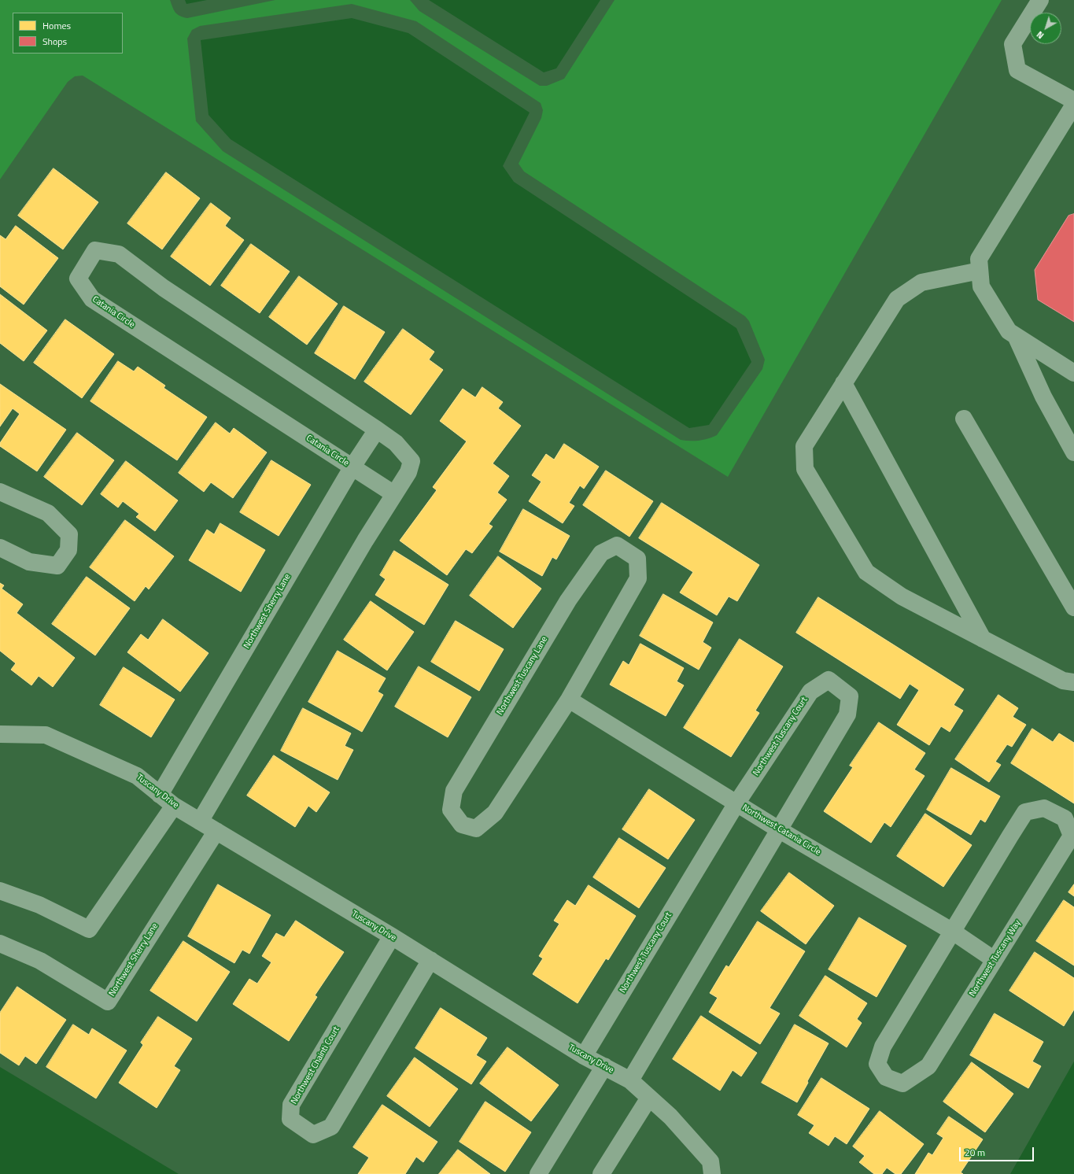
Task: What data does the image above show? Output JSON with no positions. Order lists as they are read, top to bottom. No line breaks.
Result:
{"streets":{"street":["Catania Circle","Northwest Sherry Lane","Northwest Tuscany Lane","Northwest Tuscany Court","Tuscany Drive","Northwest Catania Circle","Northwest Tuscany Way","Northwest Chainti Court"]},"crossings":[["Catania Circle","Northwest Sherry Lane"],["Northwest Sherry Lane","Tuscany Drive"],["Northwest Tuscany Lane","Northwest Catania Circle"],["Northwest Tuscany Court","Tuscany Drive"],["Northwest Tuscany Court","Northwest Catania Circle"],["Tuscany Drive","Northwest Chainti Court"],["Northwest Catania Circle","Northwest Tuscany Way"]],"legend":["Homes","Shops"],"scale_bar":"20 m","north":"bottom left"}
